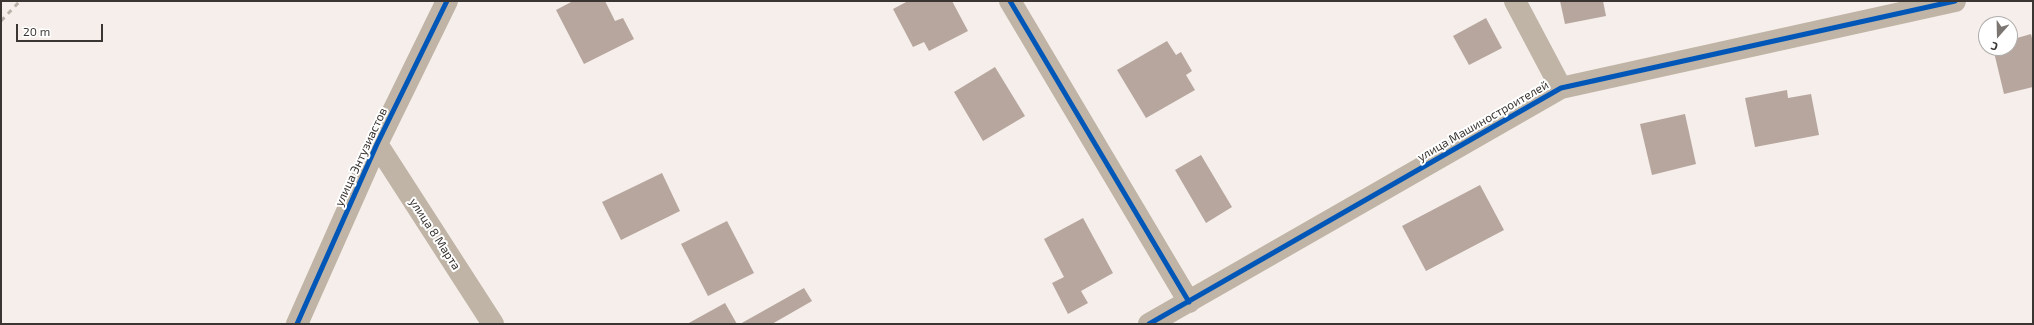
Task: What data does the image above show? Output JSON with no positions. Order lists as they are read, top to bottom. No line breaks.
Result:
{"streets":{"street":["улица Машиностроителей","улица Энтузиастов","улица 8 Марта"]},"crossings":[["улица Энтузиастов","улица 8 Марта"]],"scale_bar":"20 m","north":"bottom"}
